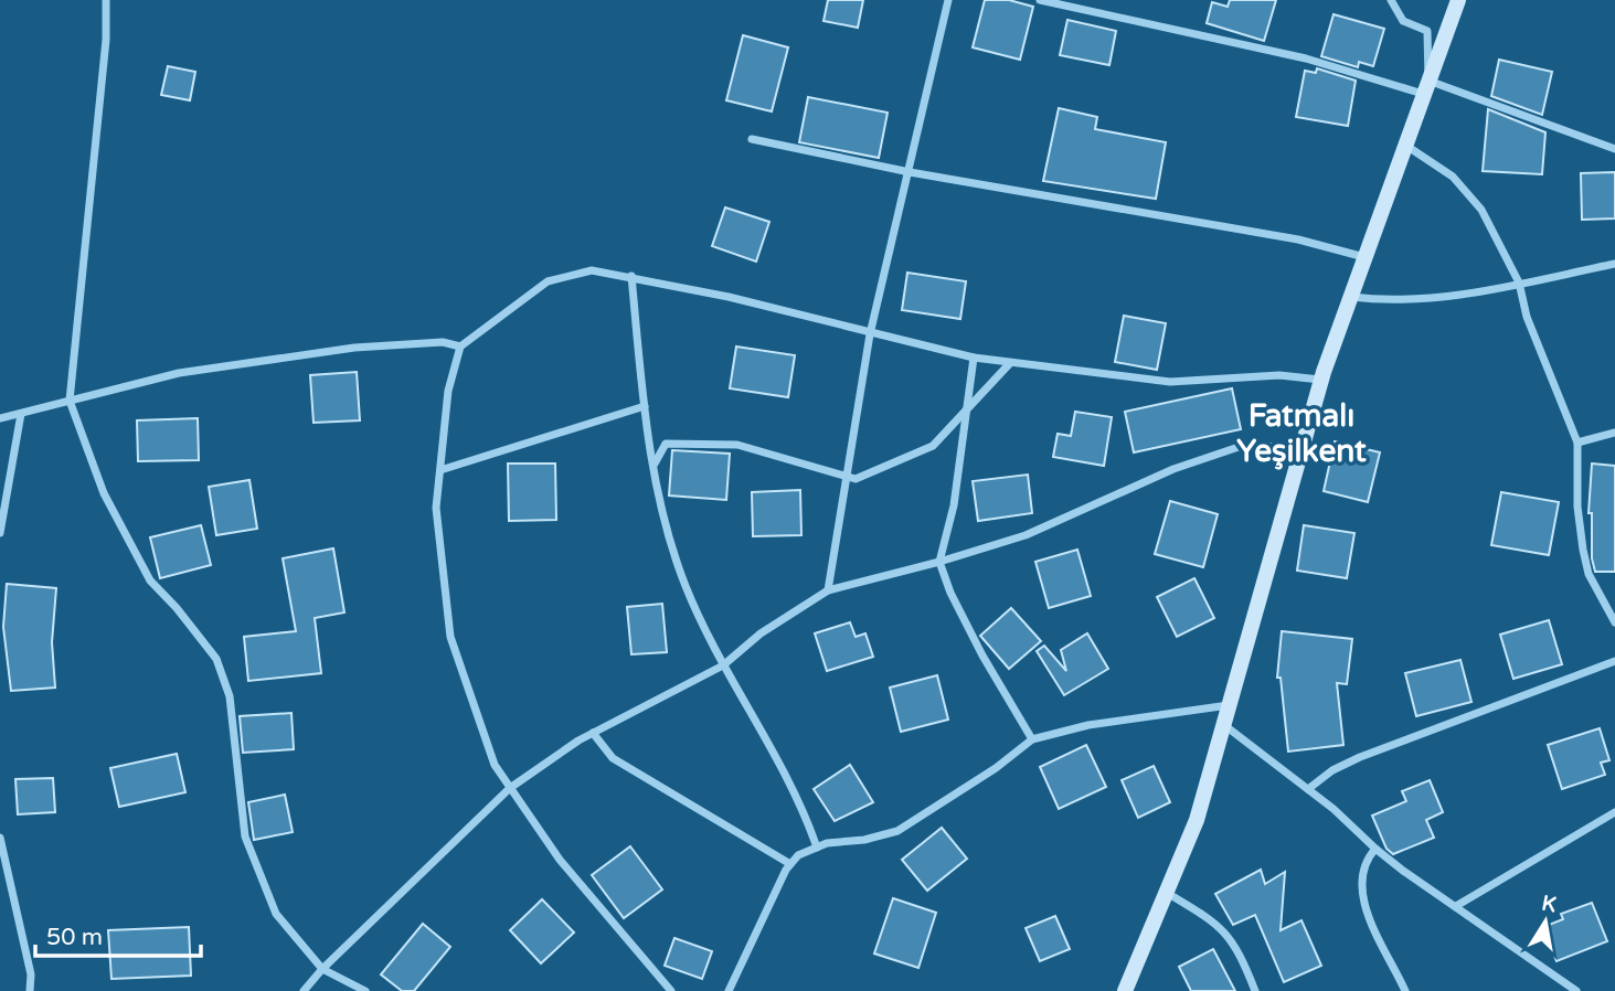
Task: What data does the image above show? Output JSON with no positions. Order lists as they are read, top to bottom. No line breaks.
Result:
{"districts":["Fatmalı Yeşilkent"],"scale_bar":"50 m","north":"top"}
